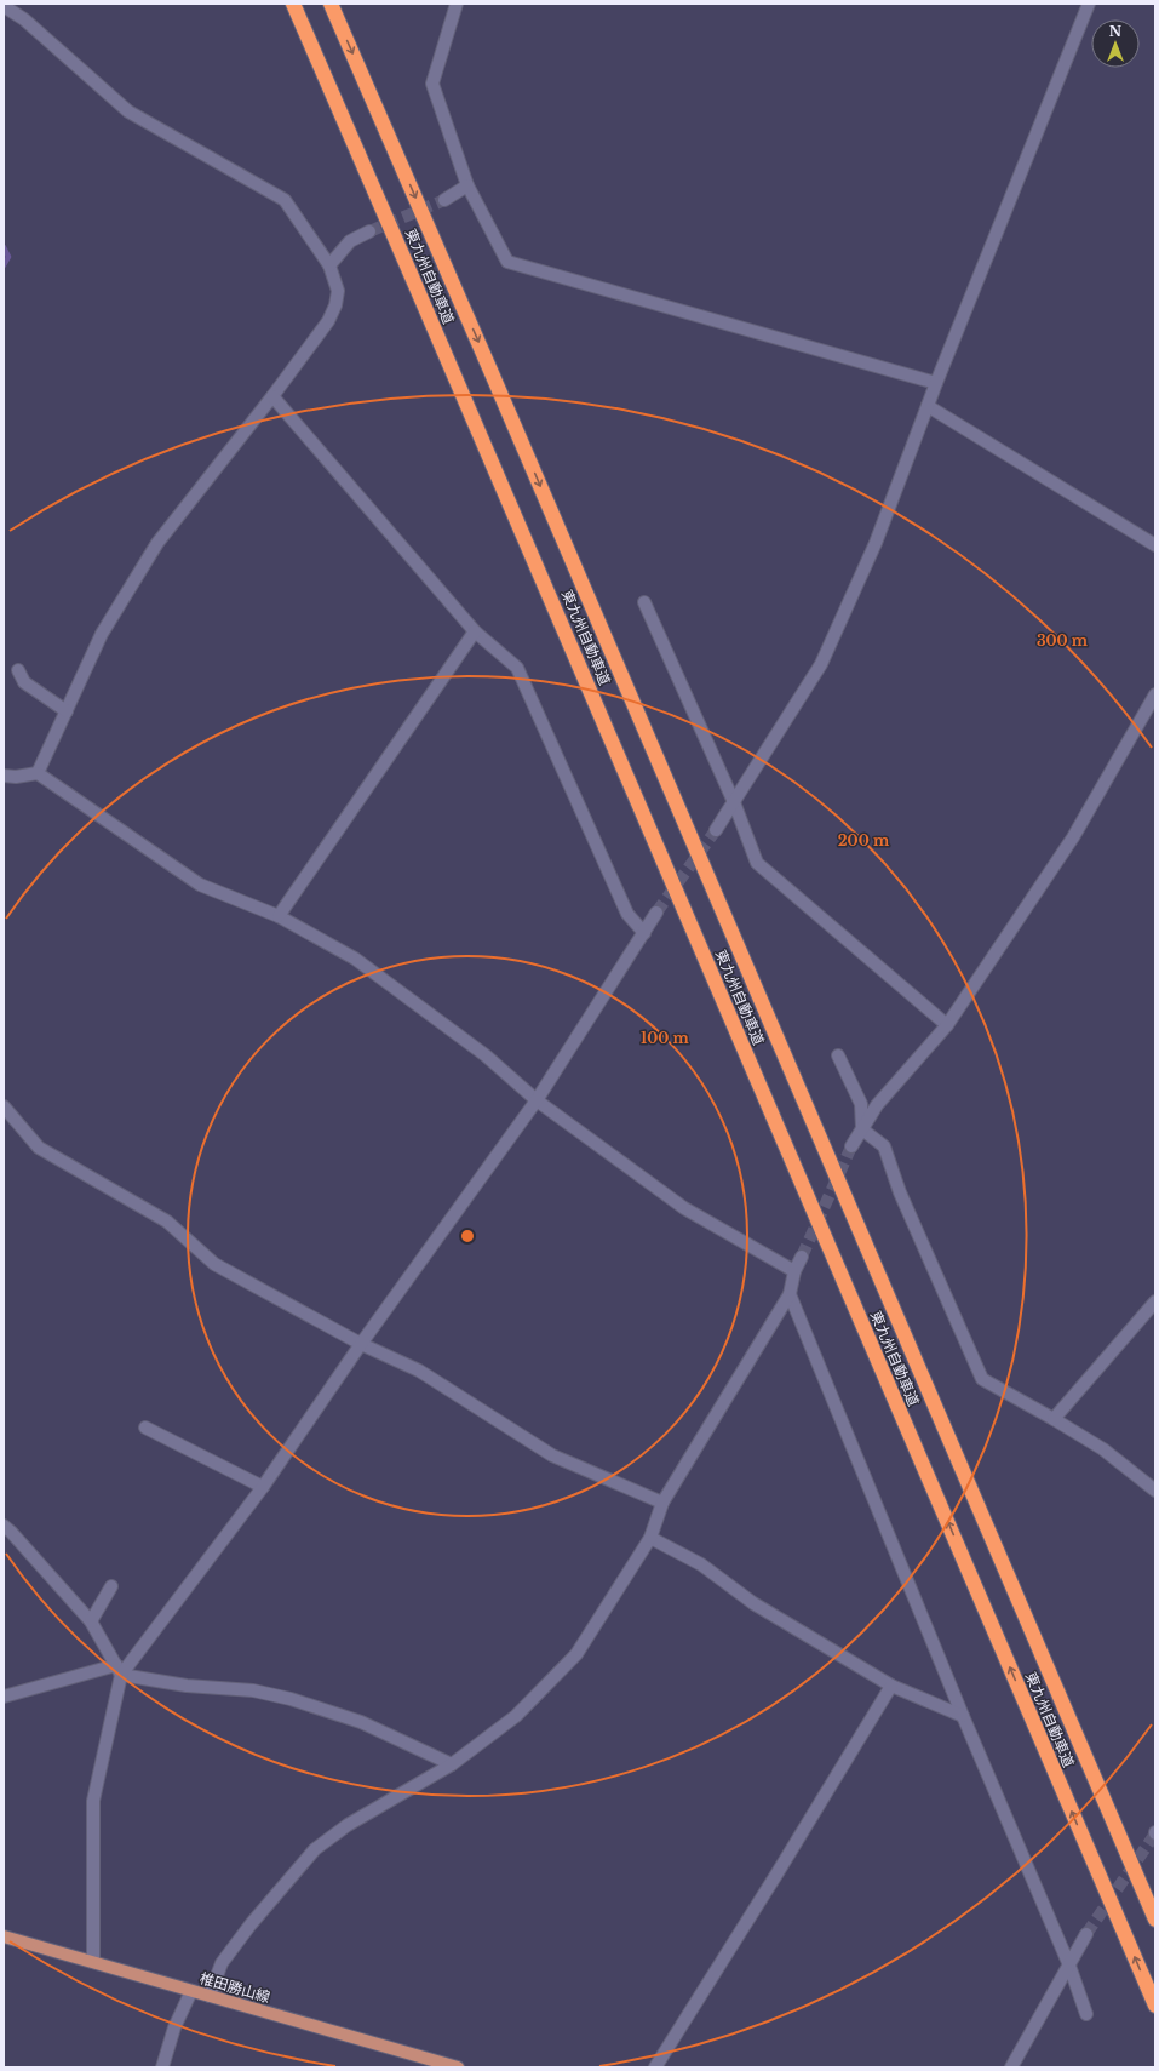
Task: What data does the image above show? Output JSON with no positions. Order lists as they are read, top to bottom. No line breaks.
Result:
{"streets":{"highway":["東九州自動車道"],"main road":["椎田勝山線"]},"north":"top","rings":["300 m","200 m","100 m"]}
